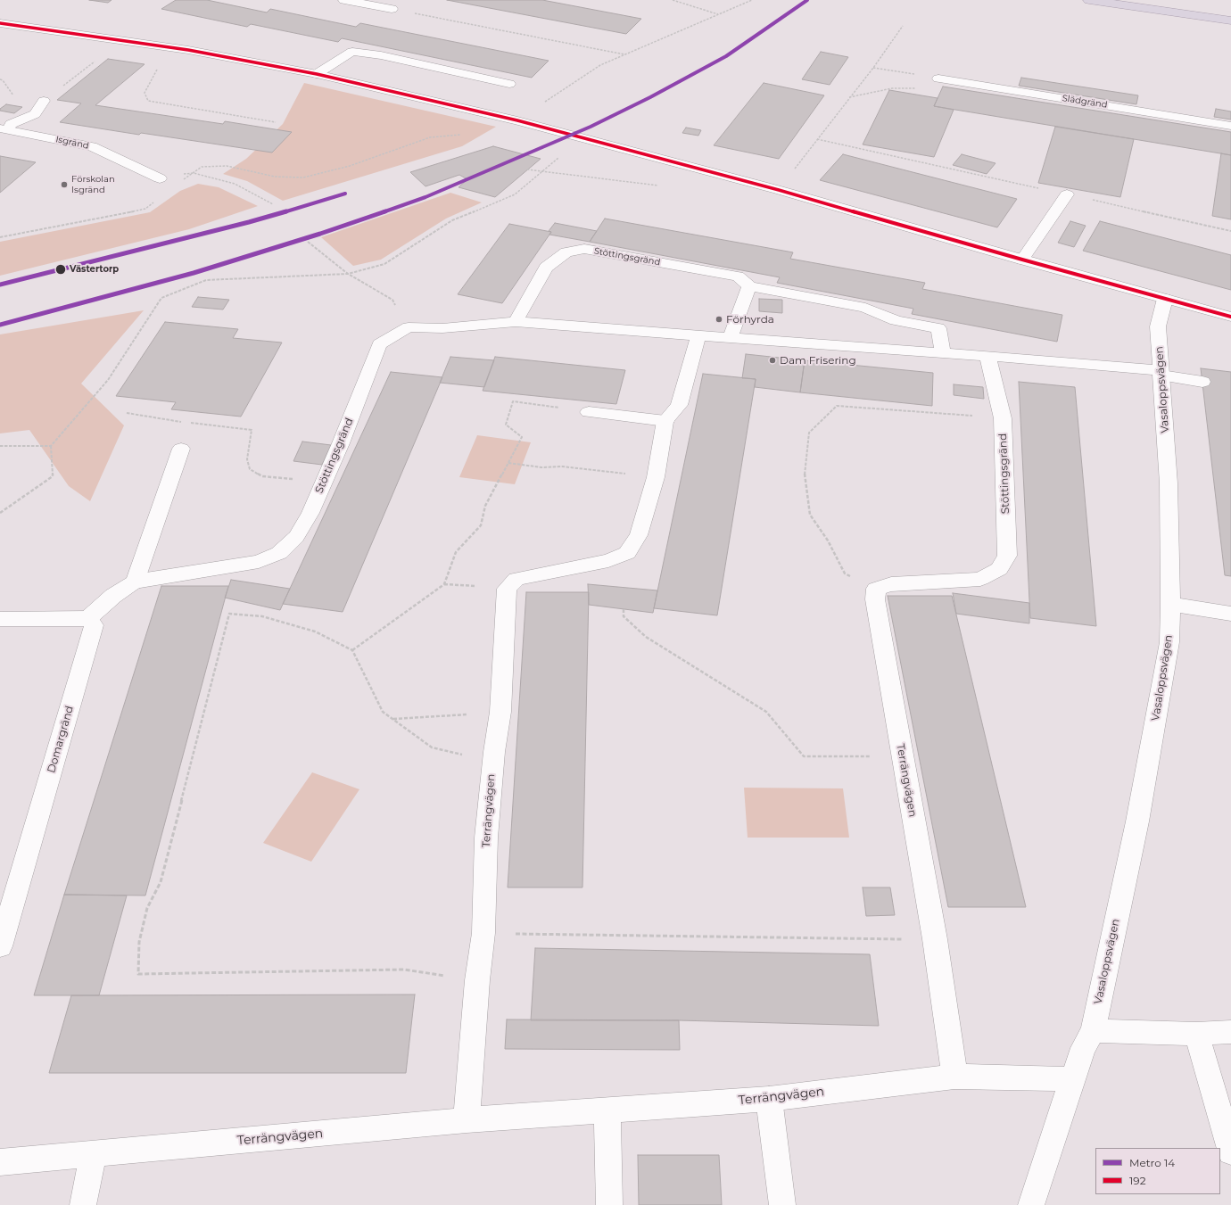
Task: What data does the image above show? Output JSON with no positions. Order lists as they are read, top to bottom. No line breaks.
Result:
{"streets":{"street":["Slädgränd","Isgränd","Stöttingsgränd","Vasaloppsvägen","Domargränd","Terrängvägen"]},"crossings":[["Stöttingsgränd","Terrängvägen"],["Vasaloppsvägen","Terrängvägen"]],"places":["Förskolan Isgränd","Västertorp","Förhyrda","Dam Frisering"],"lines":["metro line 14","transit line 192"],"legend":["Metro 14","192"]}
